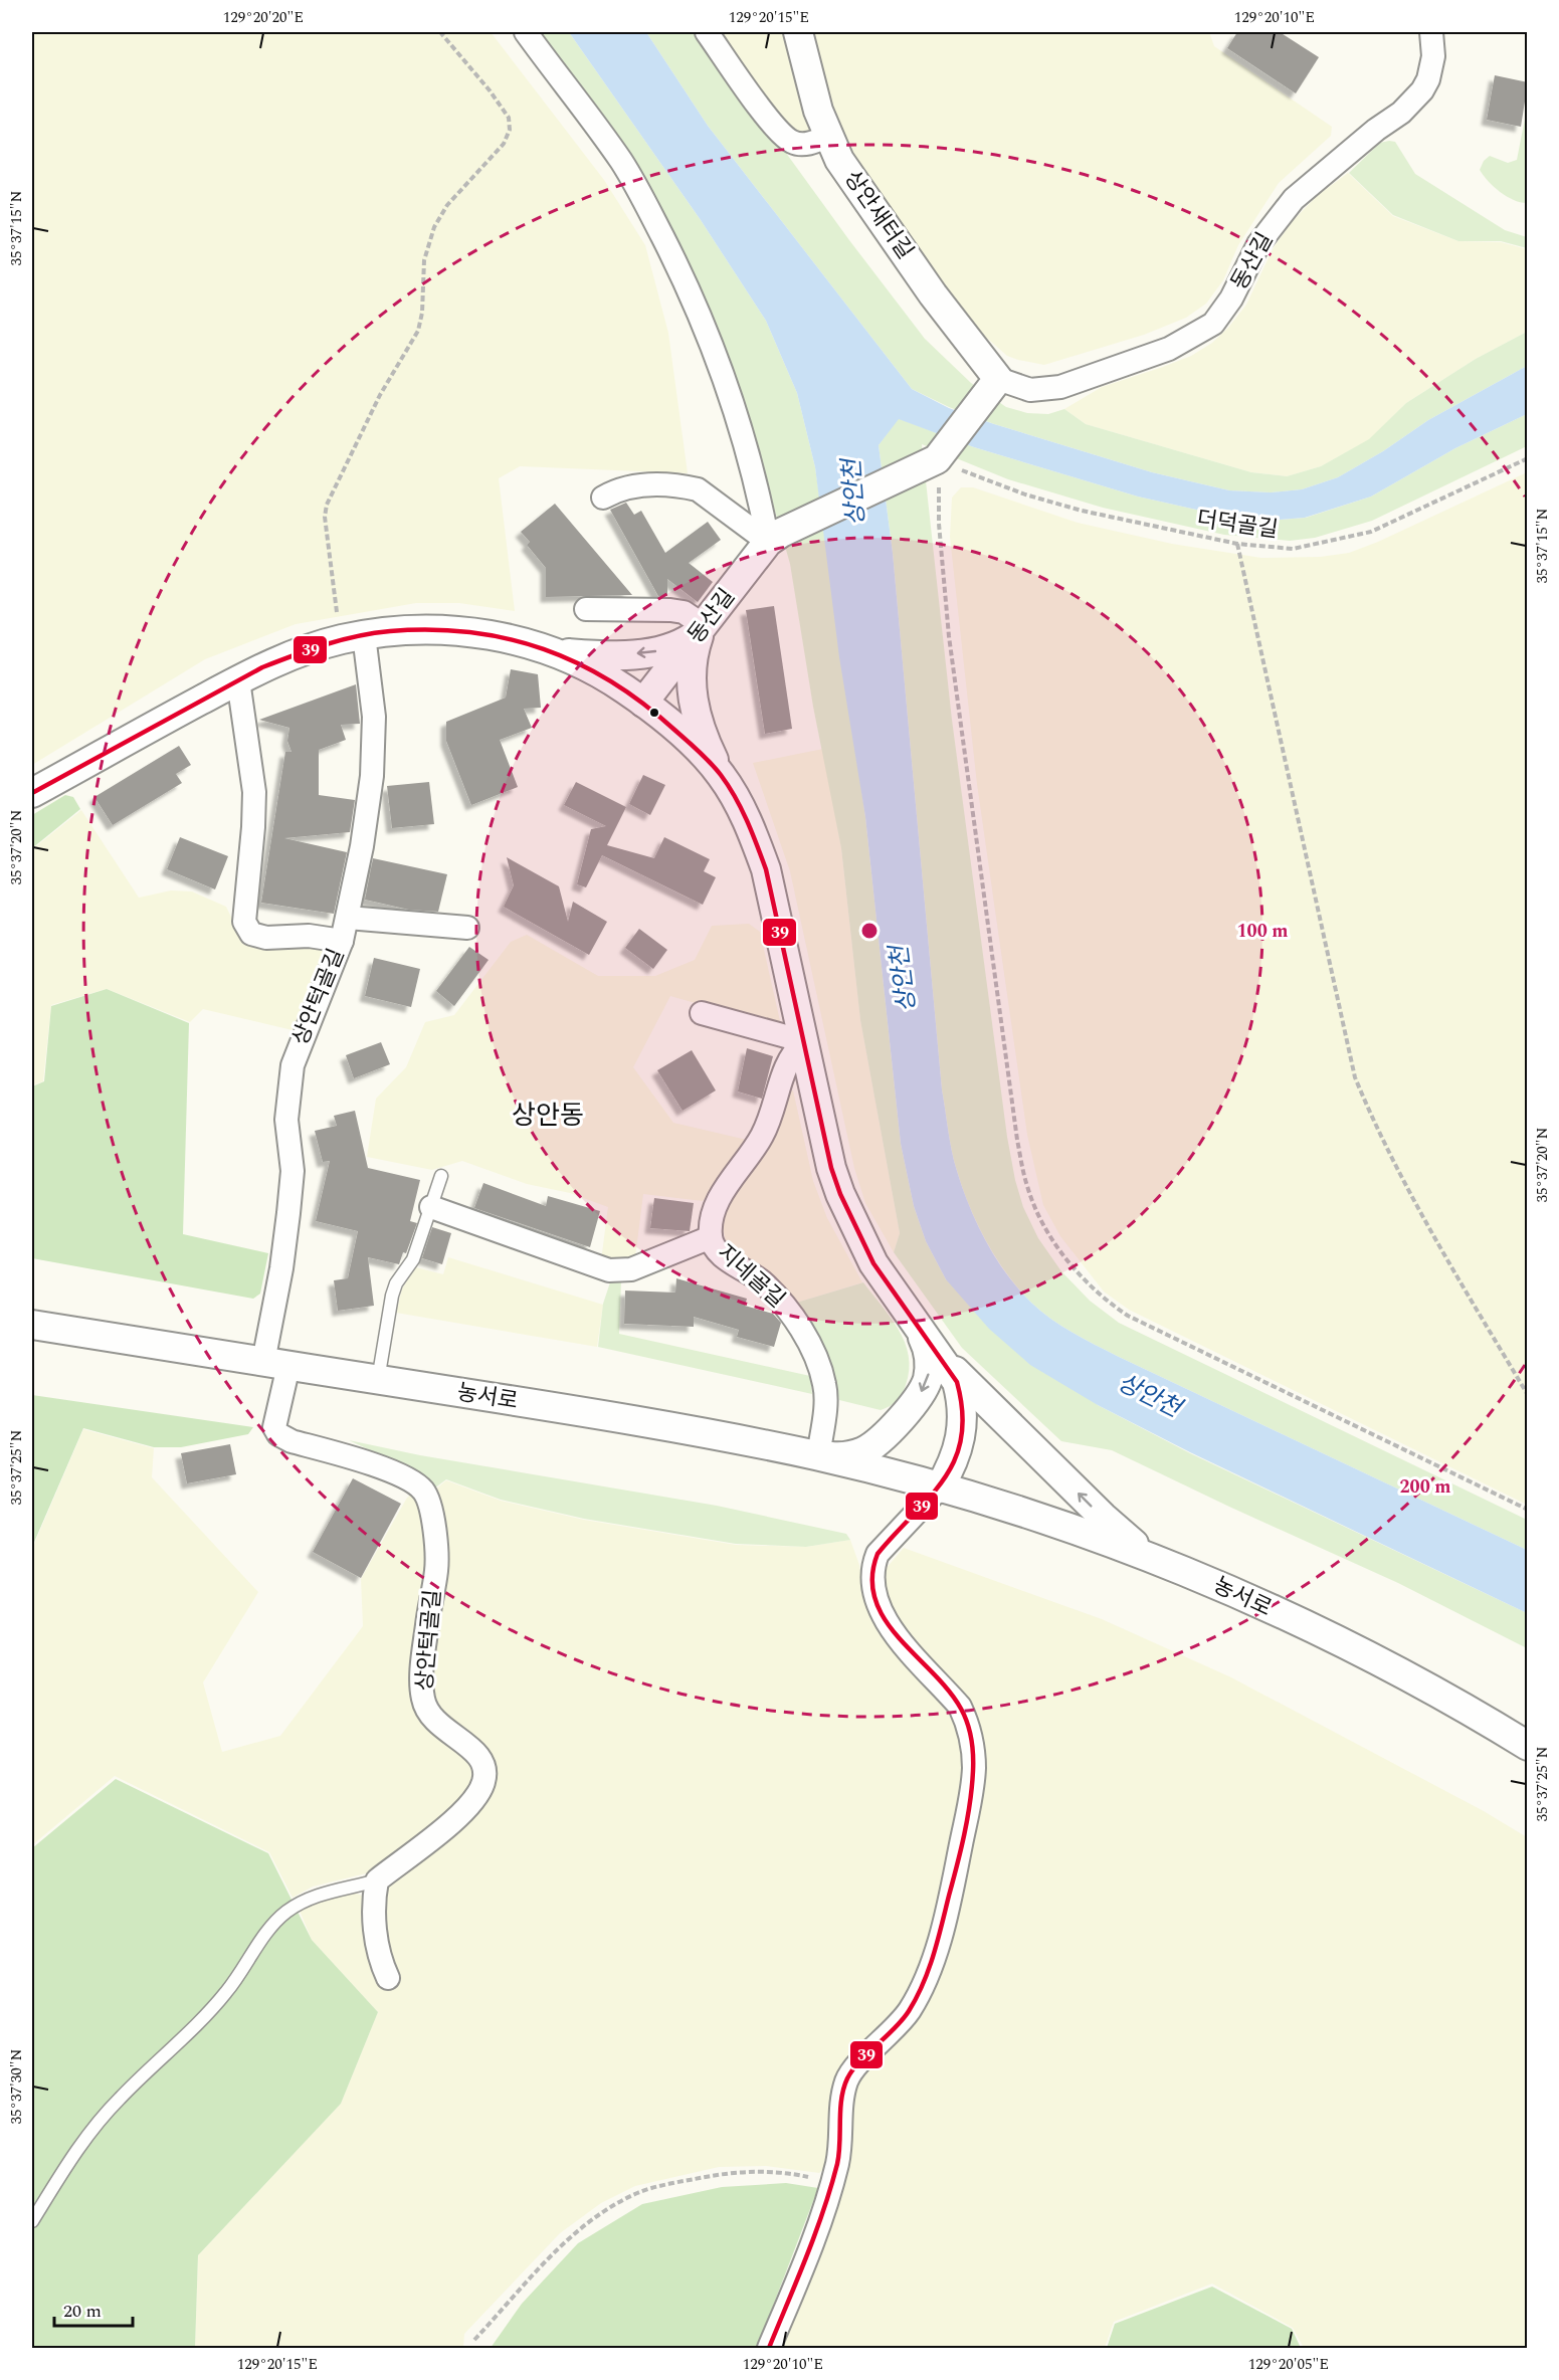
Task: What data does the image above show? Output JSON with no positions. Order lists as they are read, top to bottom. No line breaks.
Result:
{"streets":{"street":["상안새터길","동산길","상안턱골길","지네골길","농서로"],"path":["더덕골길"]},"crossings":[["상안새터길","동산길"],["상안턱골길","농서로"],["지네골길","농서로"]],"districts":["상안동"],"water":["상안천"],"lines":["transit line 39"],"scale_bar":"20 m","coordinates":["129°20'20\"E","129°20'15\"E","129°20'10\"E","35°37'15\"N","35°37'20\"N","35°37'25\"N","35°37'30\"N","129°20'05\"E"],"rings":["100 m","200 m"]}
